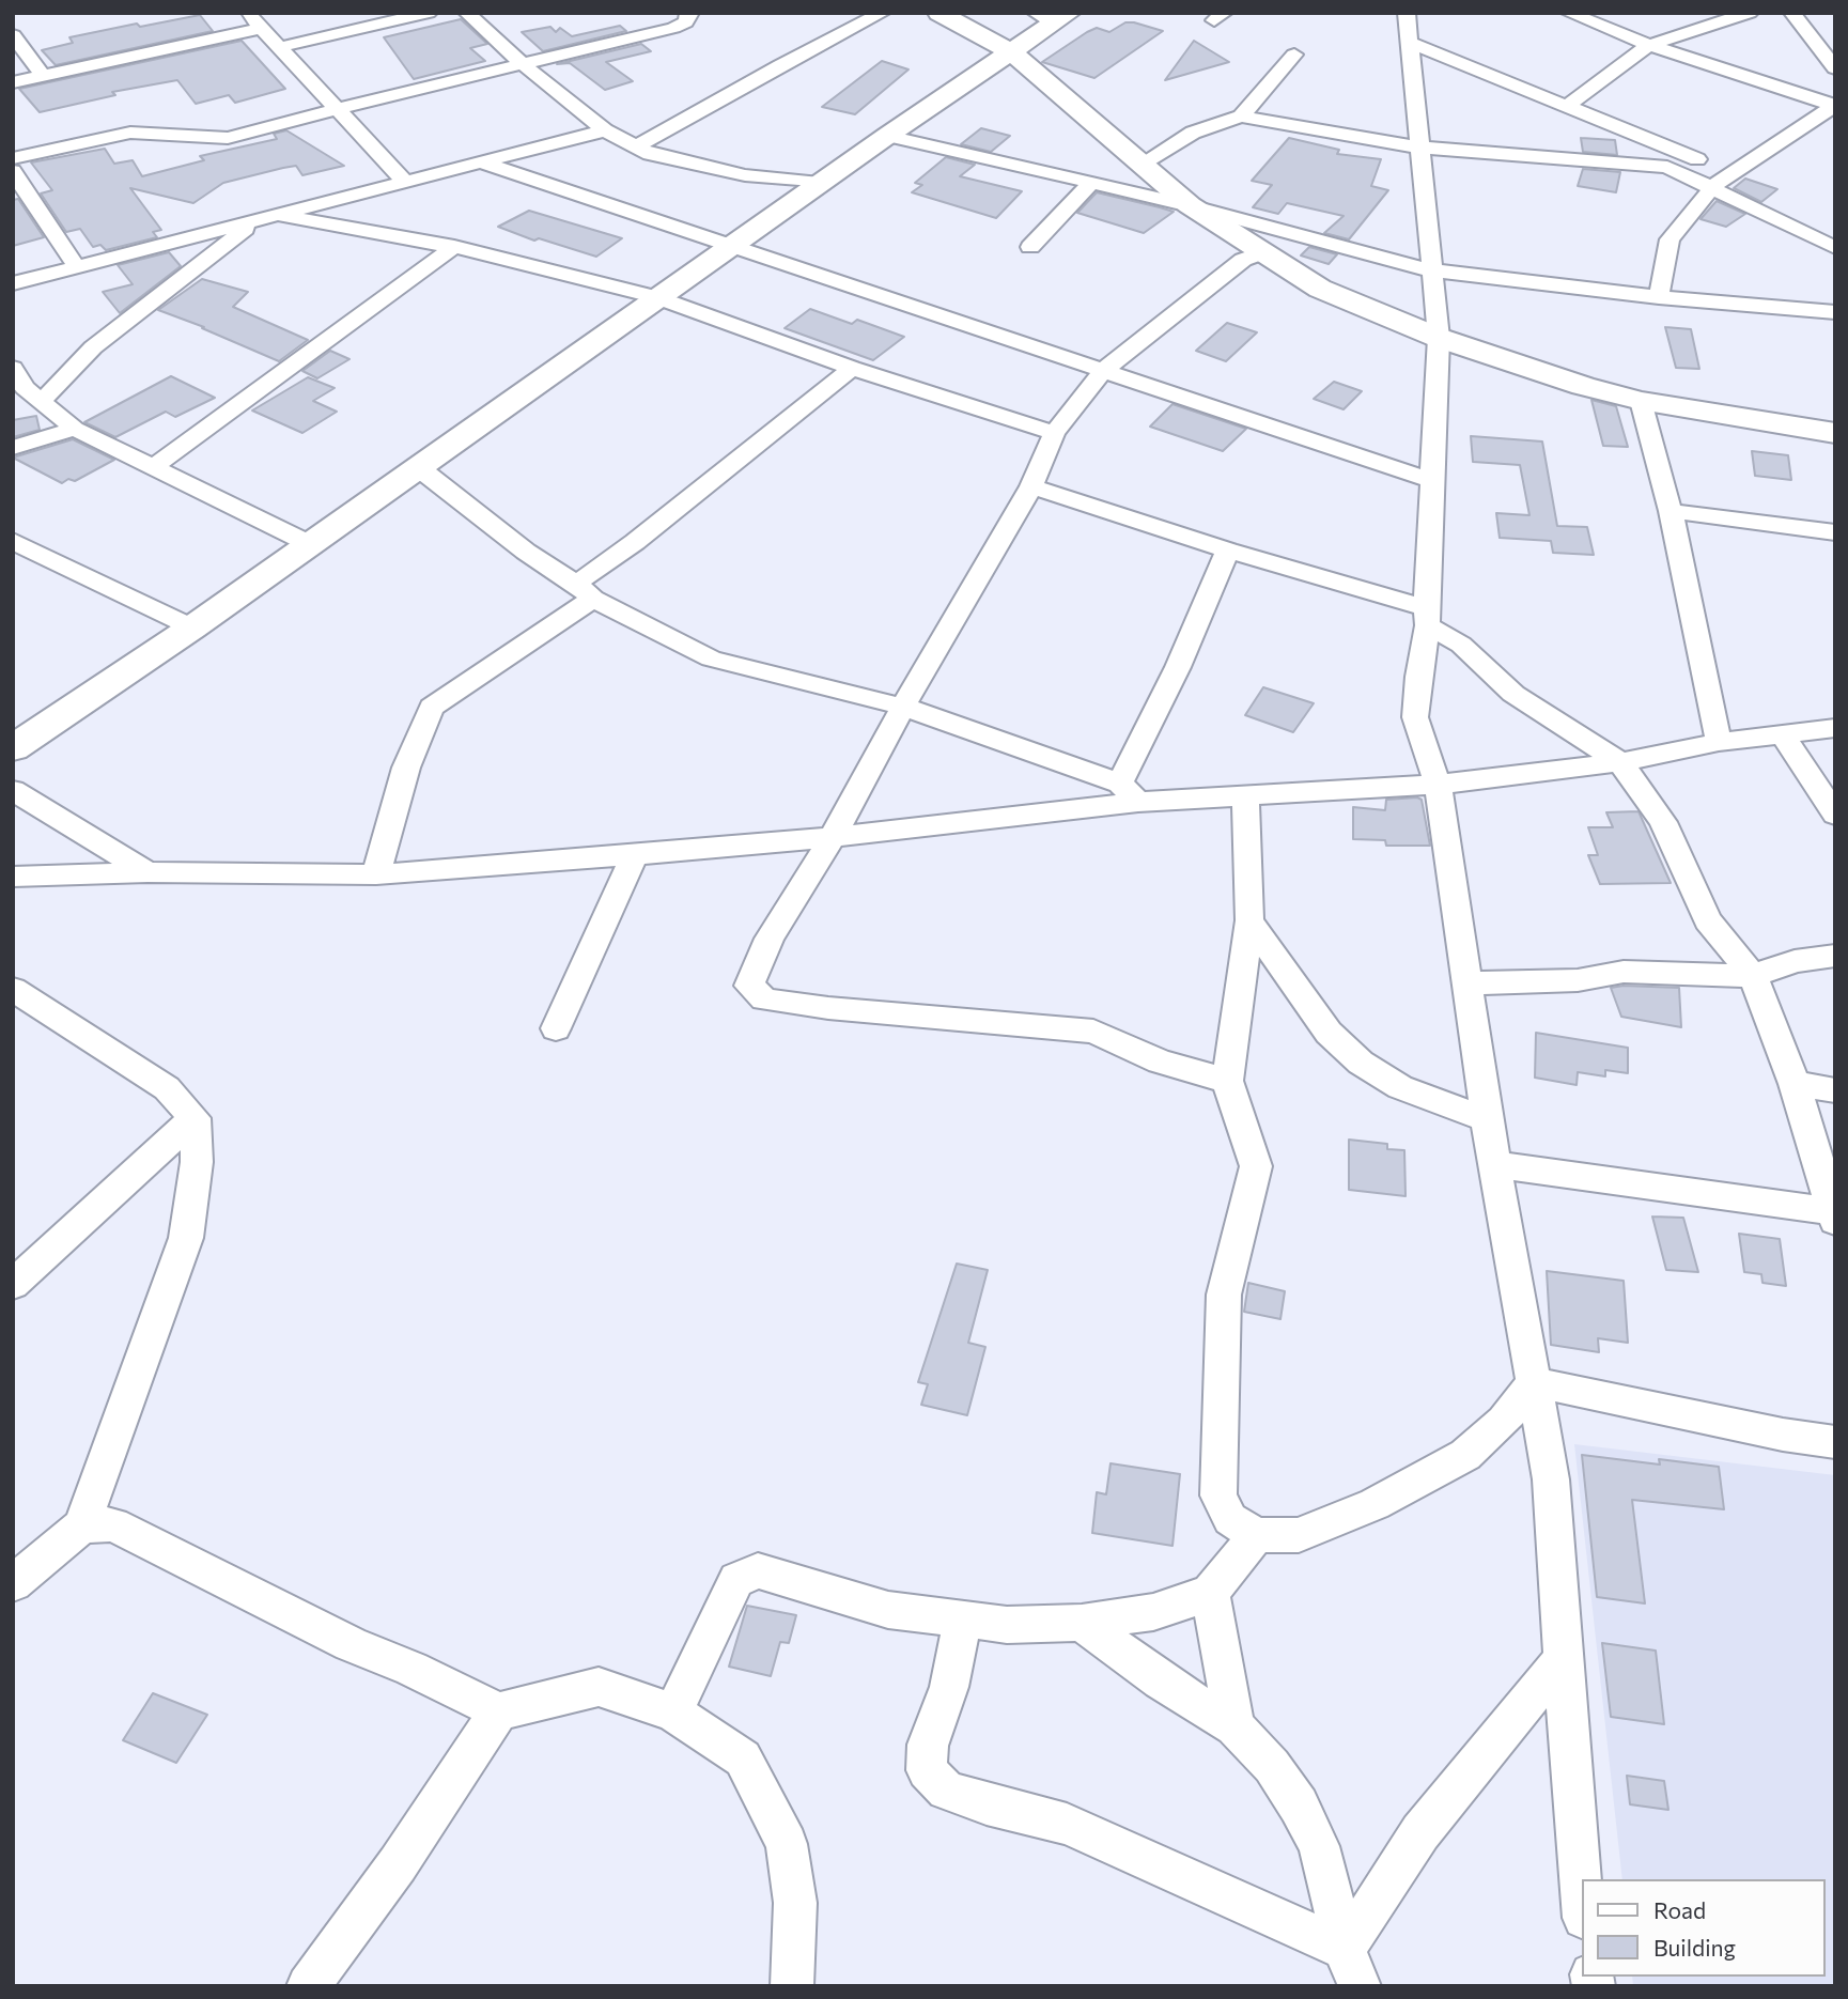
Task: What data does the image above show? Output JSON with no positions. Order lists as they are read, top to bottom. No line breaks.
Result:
{"legend":["Road","Building"]}
